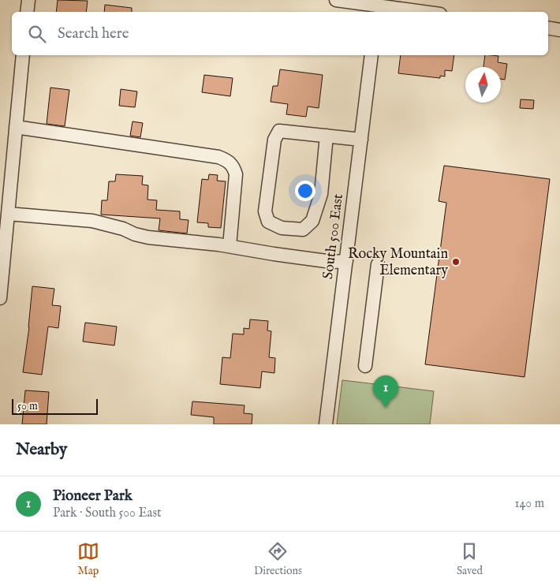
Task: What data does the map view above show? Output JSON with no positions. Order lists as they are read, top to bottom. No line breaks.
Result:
{"streets":{"street":["South 500 East"]},"places":["Rocky Mountain Elementary"],"scale_bar":"50 m","north":"top","page":{"search":"Search here","pins":"1","scale":"50 m","heading":"Nearby","list":[{"mark":"1","name":"Pioneer Park","note":"Park · South 500 East","value":"140 m"}],"nav":["Map","Directions","Saved"]}}
